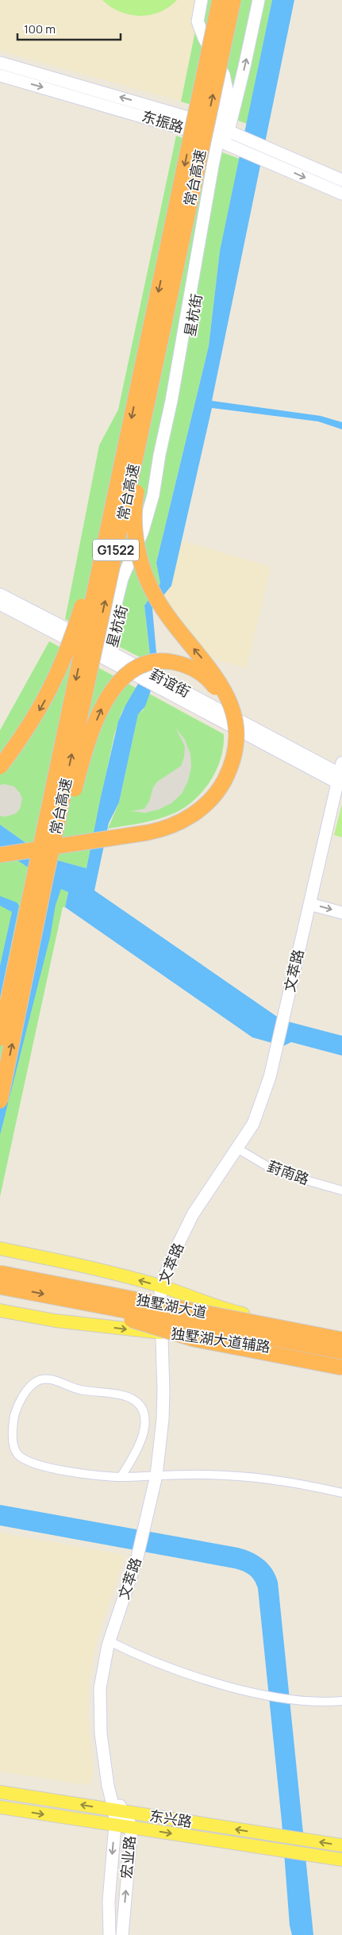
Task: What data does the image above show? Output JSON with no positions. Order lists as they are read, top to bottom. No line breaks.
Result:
{"streets":{"highway":["常台高速","G1522","独墅湖大道"],"main road":["东振路","星杭街","葑谊街","文萃路","独墅湖大道辅路","东兴路","宏业路"],"street":["葑南路"]},"crossings":[["东振路","星杭街"],["星杭街","葑谊街"],["葑谊街","文萃路"],["文萃路","葑南路"],["文萃路","独墅湖大道辅路"],["文萃路","宏业路"],["东兴路","宏业路"]],"scale_bar":"100 m"}
